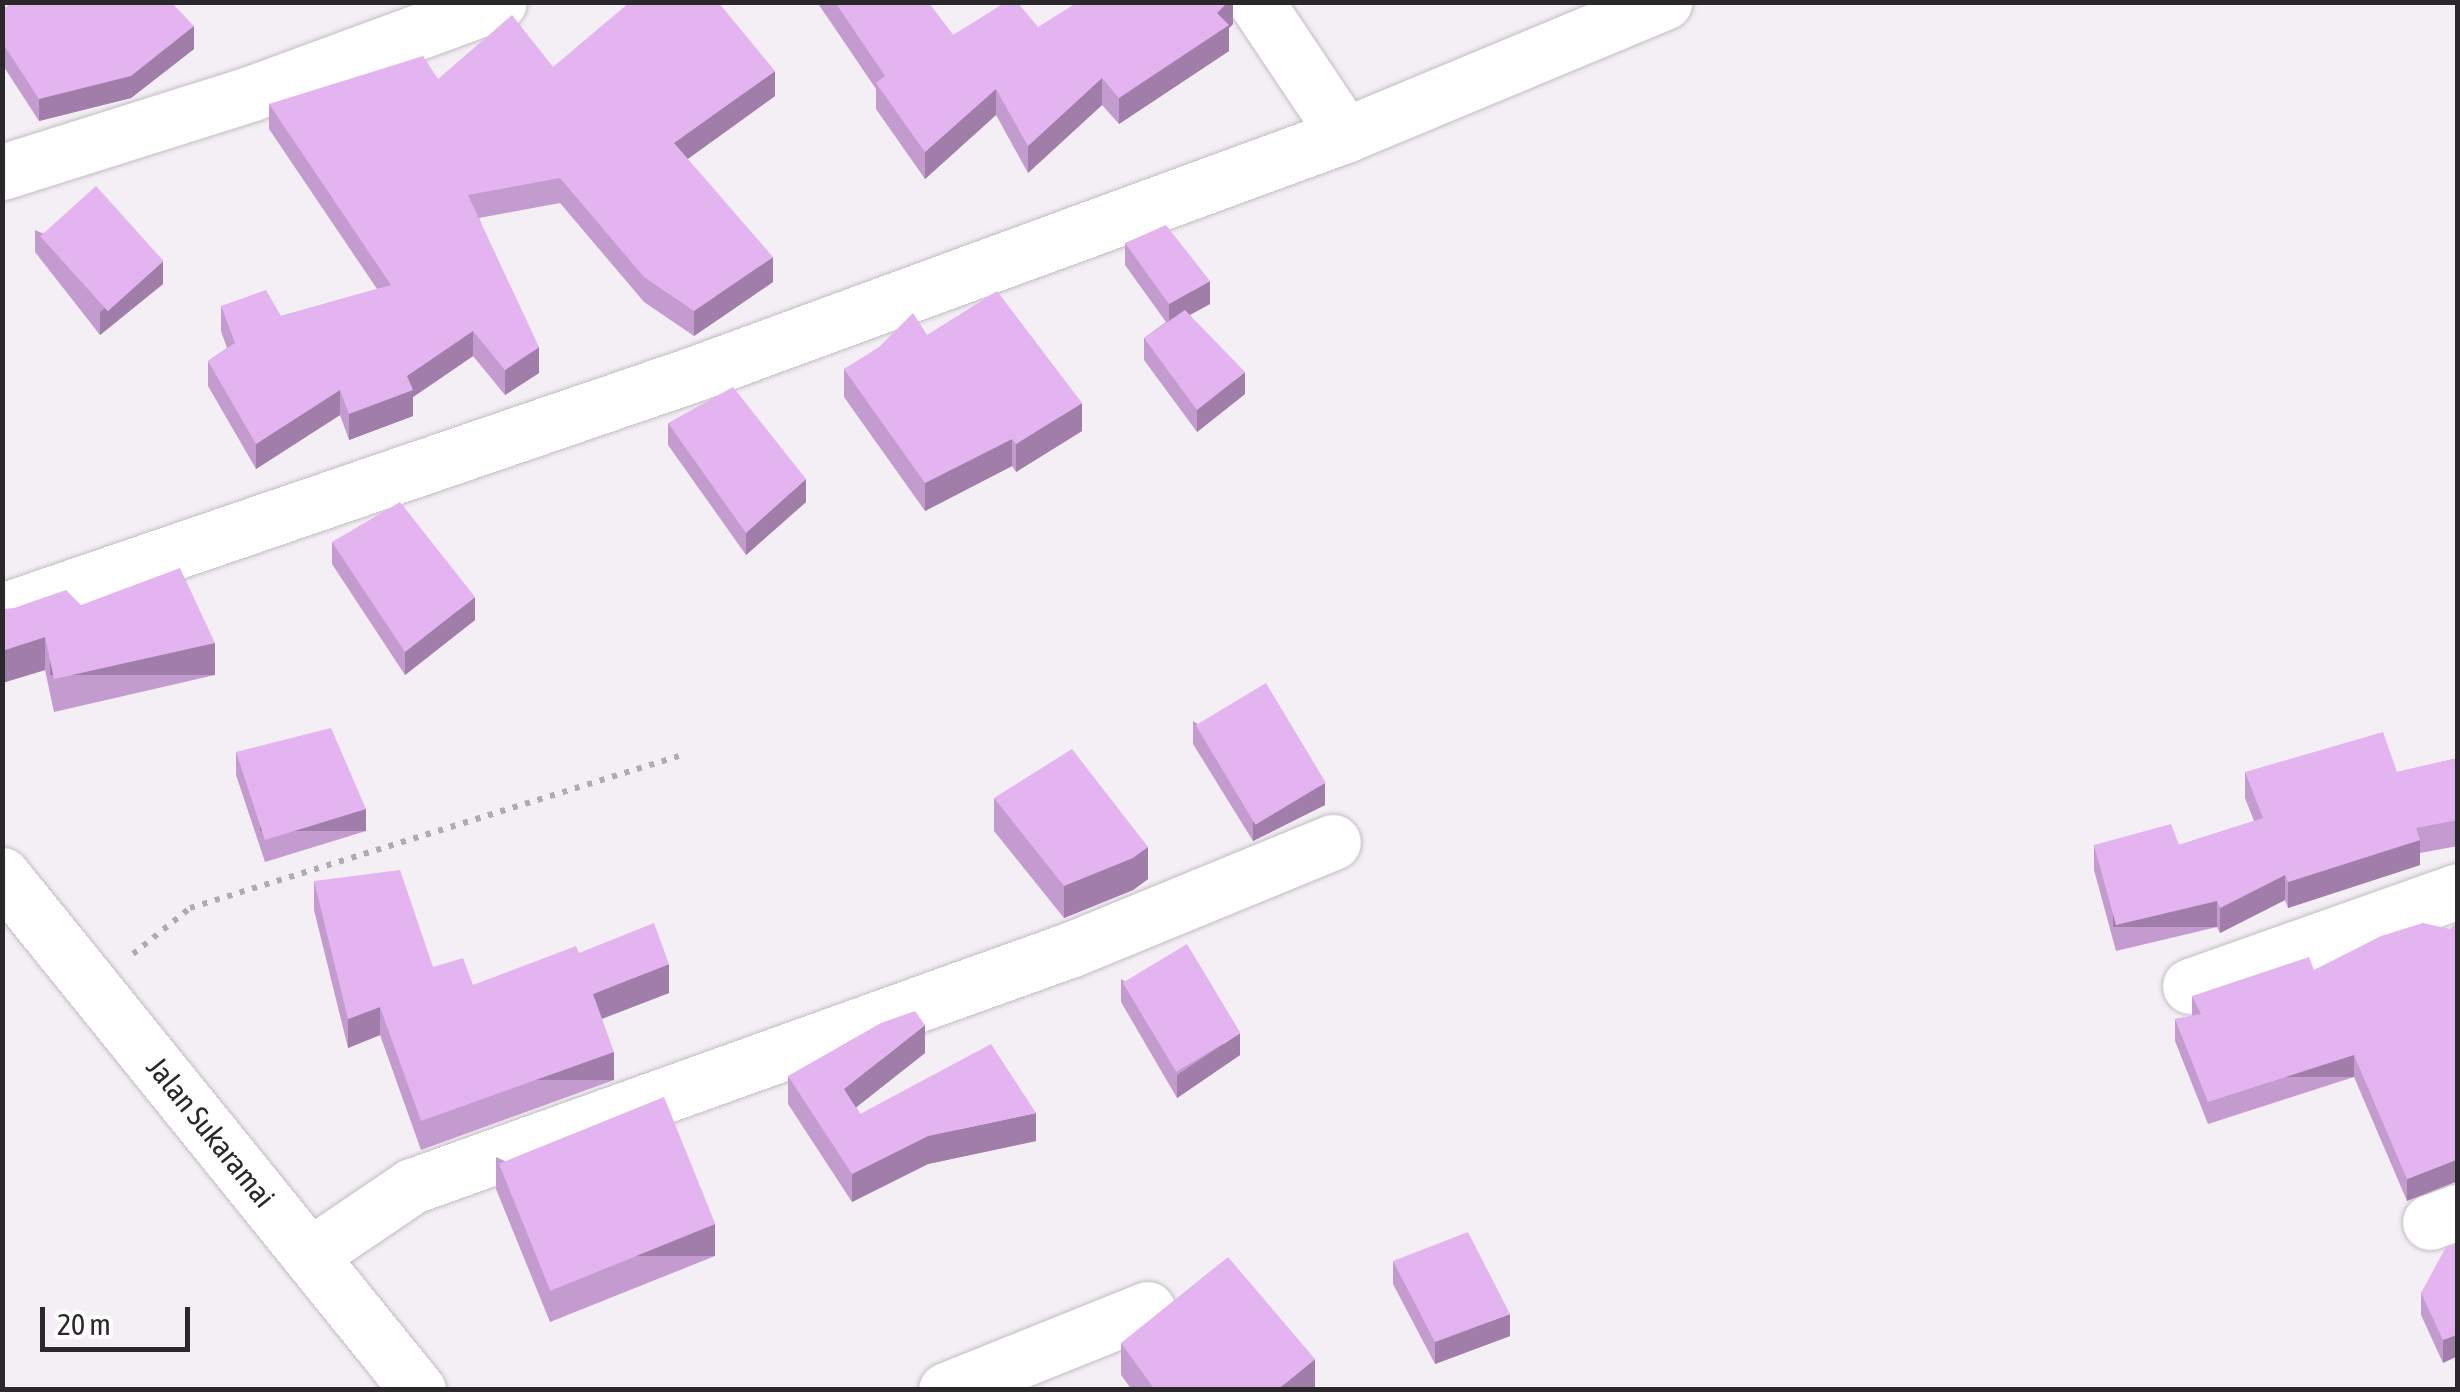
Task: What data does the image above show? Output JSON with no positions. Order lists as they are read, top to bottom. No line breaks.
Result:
{"streets":{"street":["Jalan Sukaramai"]},"scale_bar":"20 m"}
